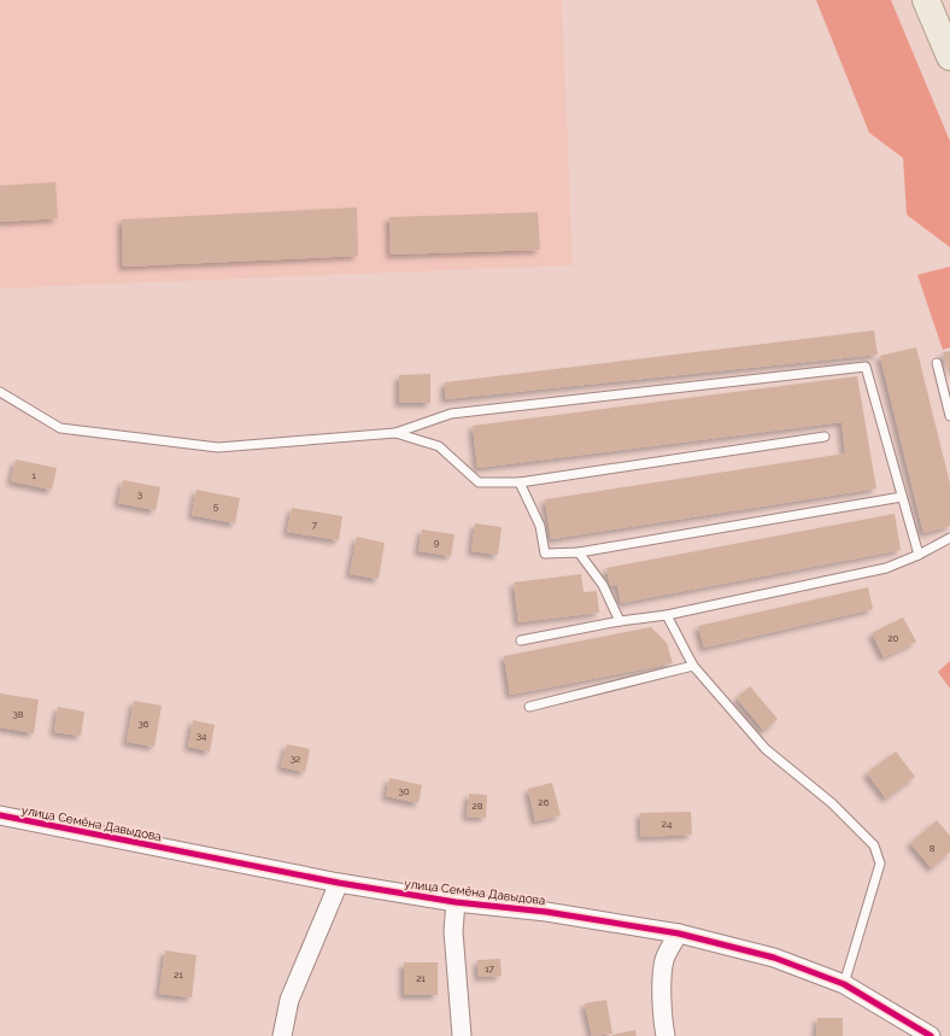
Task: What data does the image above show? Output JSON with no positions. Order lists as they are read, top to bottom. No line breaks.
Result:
{"streets":{"street":["улица Семёна Давыдова"]},"house_numbers":["1","3","5","7","9","20","38","36","34","32","30","26","28","24","8","17","21","21"]}
